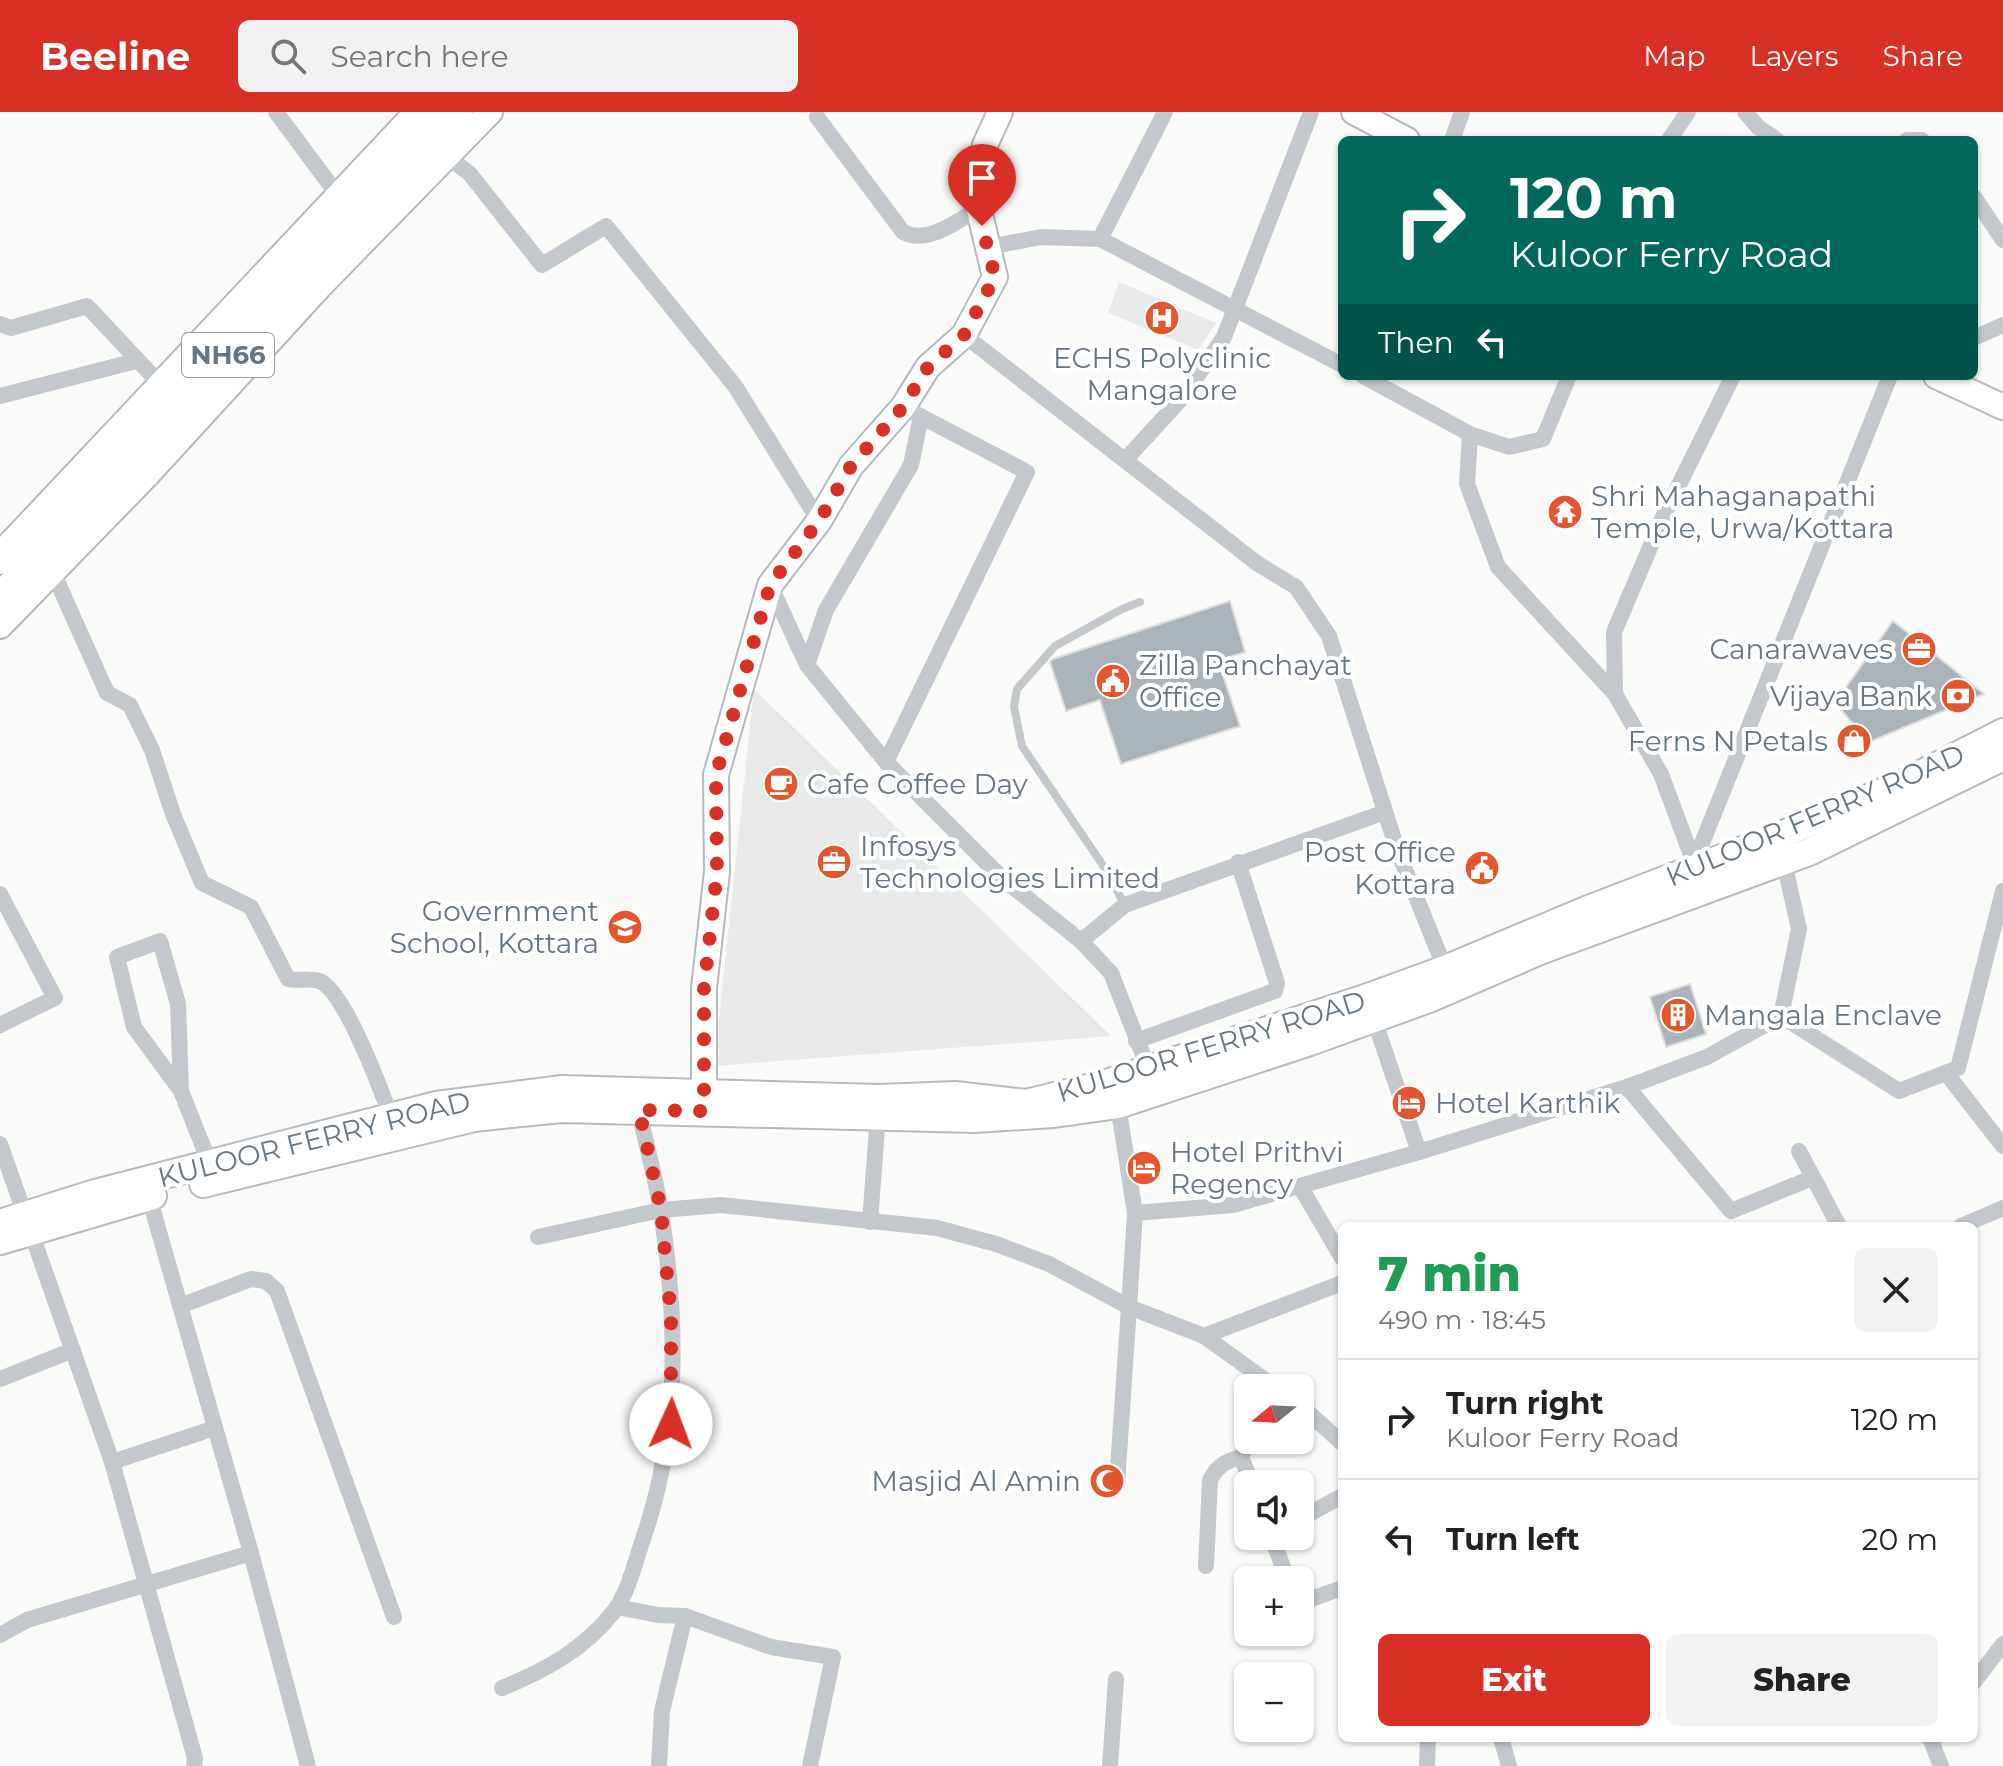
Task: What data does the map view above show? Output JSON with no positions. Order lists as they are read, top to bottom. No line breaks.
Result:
{"streets":{"highway":["NH66"],"main road":["KULOOR FERRY ROAD"]},"places":{"hospital":["ECHS Polyclinic Mangalore"],"temple":["Shri Mahaganapathi Temple, Urwa/Kottara"],"office":["Canarawaves","Infosys Technologies Limited"],"public building":["Zilla Panchayat Office","Post Office Kottara"],"bank":["Vijaya Bank"],"shop":["Ferns N Petals"],"cafe":["Cafe Coffee Day"],"school or university":["Government School, Kottara"],"building":["Mangala Enclave"],"hotel":["Hotel Karthik","Hotel Prithvi Regency"],"mosque":["Masjid Al Amin"]},"north":"left","page":{"header":"Beeline","search":"Search here","nav":["Map","Layers","Share"],"turn":["120 m","Kuloor Ferry Road"],"then":"Then","heading":["7 min","490 m · 18:45"],"list":[{"name":"Turn right","note":"Kuloor Ferry Road","value":"120 m"},{"name":"Turn left","value":"20 m"}],"map_buttons":["+","−"],"buttons":["Exit","Share"]}}
